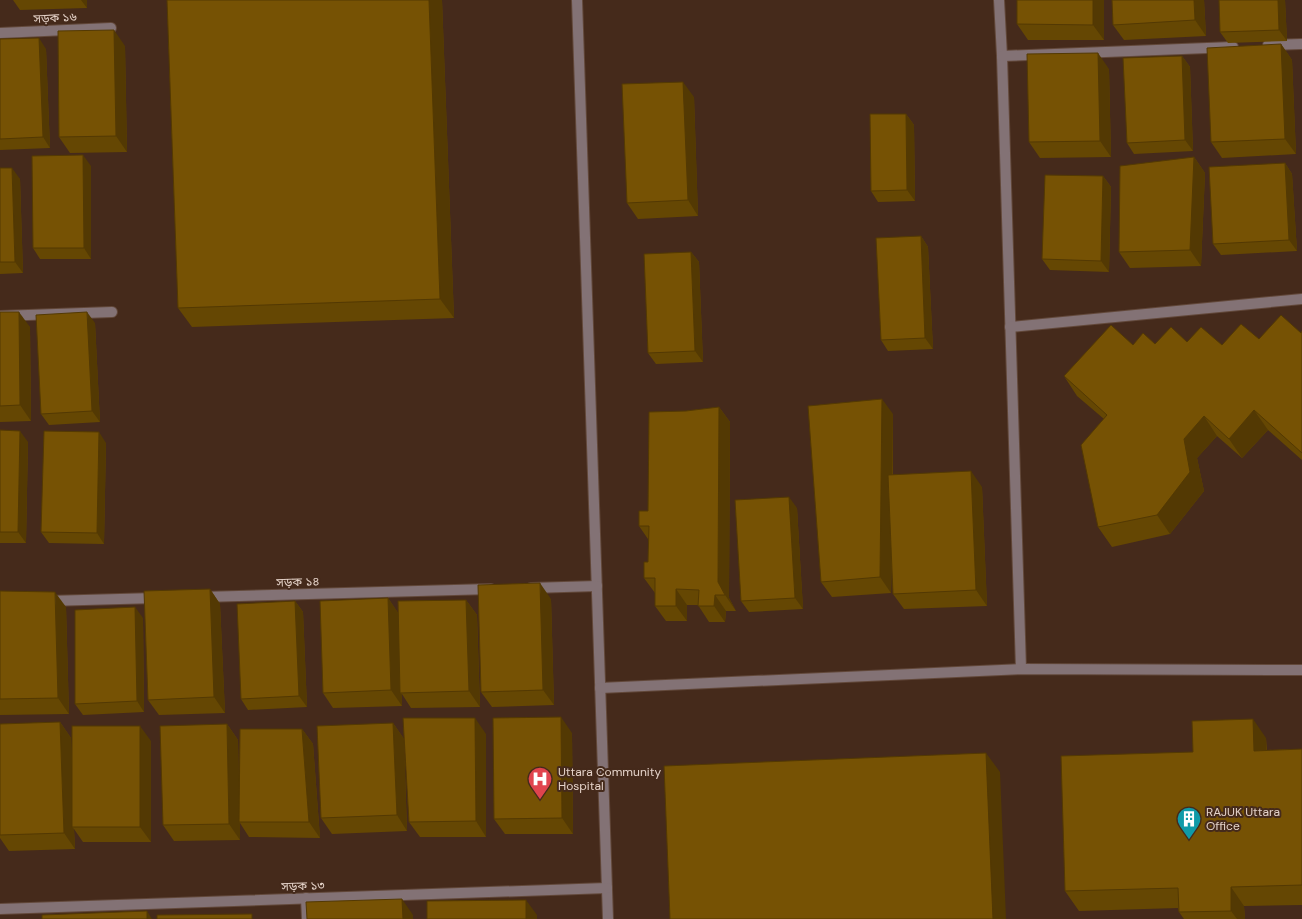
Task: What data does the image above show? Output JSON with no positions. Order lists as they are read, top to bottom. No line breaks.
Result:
{"streets":{"street":["সড়ক ১৬","সড়ক ১৪","সড়ক ১৩"]},"places":{"hospital":["Uttara Community Hospital"],"building":["RAJUK Uttara Office"]}}
